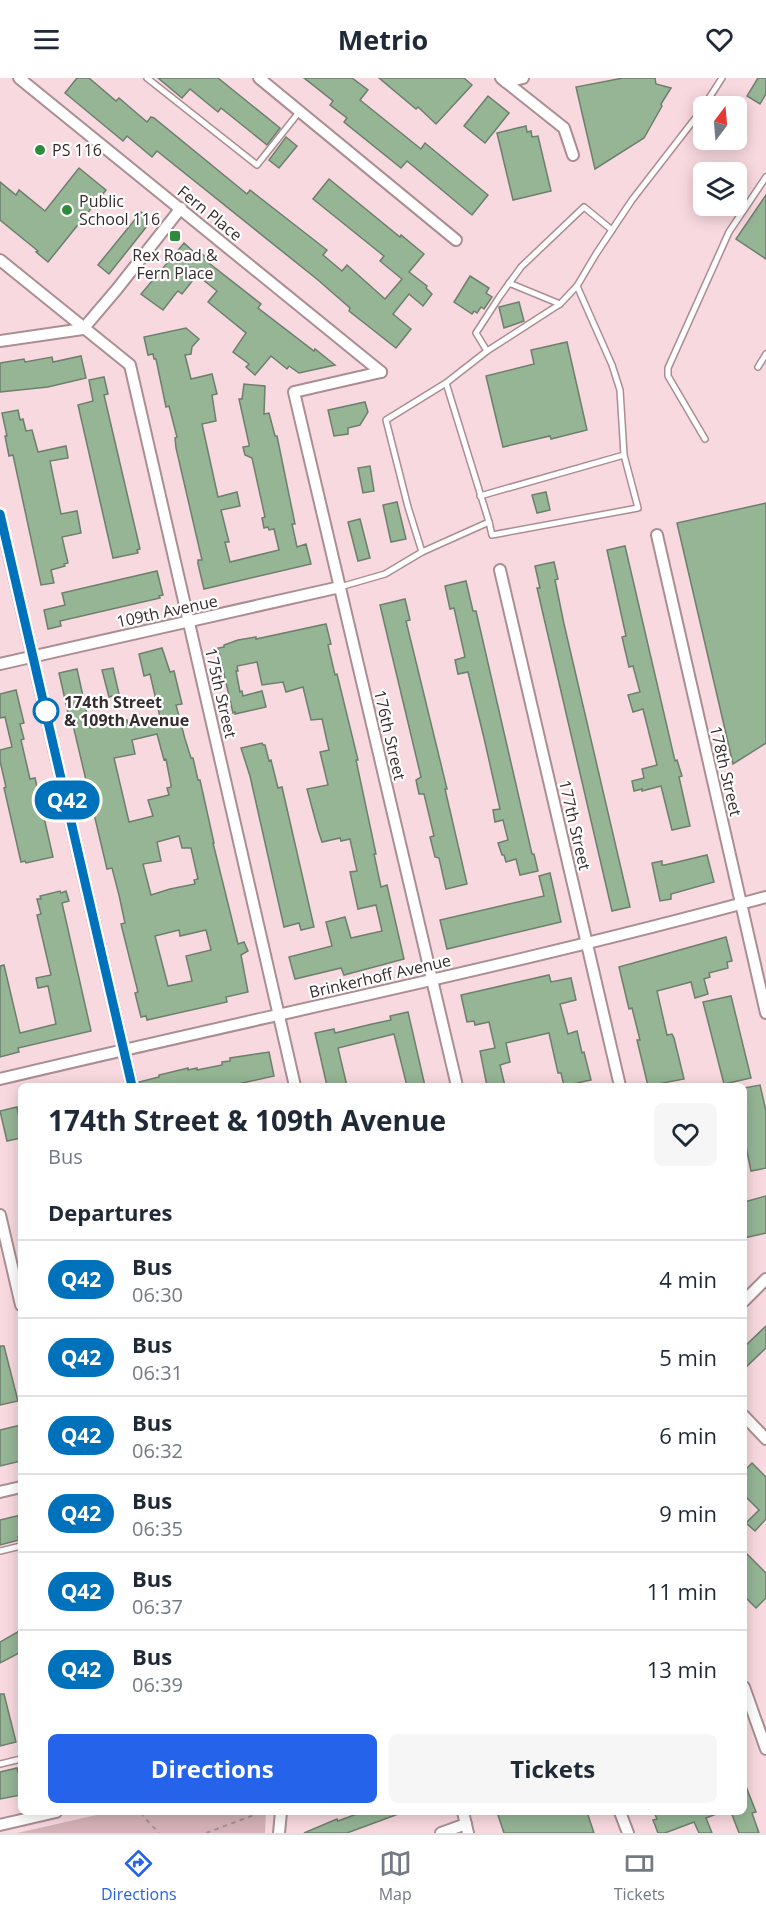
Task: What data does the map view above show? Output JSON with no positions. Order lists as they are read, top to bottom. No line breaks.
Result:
{"streets":{"street":["Fern Place","109th Avenue","175th Street","176th Street","178th Street","177th Street","Brinkerhoff Avenue"]},"crossings":[["Fern Place","176th Street"],["109th Avenue","175th Street"],["109th Avenue","176th Street"],["175th Street","Brinkerhoff Avenue"],["176th Street","Brinkerhoff Avenue"],["178th Street","Brinkerhoff Avenue"],["177th Street","Brinkerhoff Avenue"]],"places":{"other":["PS 116","Public School 116","174th Street & 109th Avenue"],"transit":["Rex Road & Fern Place"]},"lines":["bus line Q42"],"north":"top","page":{"header":"Metrio","on_map":"Q42","heading":[["174th Street & 109th Avenue","Bus"],"Departures"],"list":[{"mark":"Q42","name":"Bus","note":"06:30","value":"4 min"},{"mark":"Q42","name":"Bus","note":"06:31","value":"5 min"},{"mark":"Q42","name":"Bus","note":"06:32","value":"6 min"},{"mark":"Q42","name":"Bus","note":"06:35","value":"9 min"},{"mark":"Q42","name":"Bus","note":"06:37","value":"11 min"},{"mark":"Q42","name":"Bus","note":"06:39","value":"13 min"}],"buttons":["Directions","Tickets"],"tabs":["Directions","Map","Tickets"]}}
